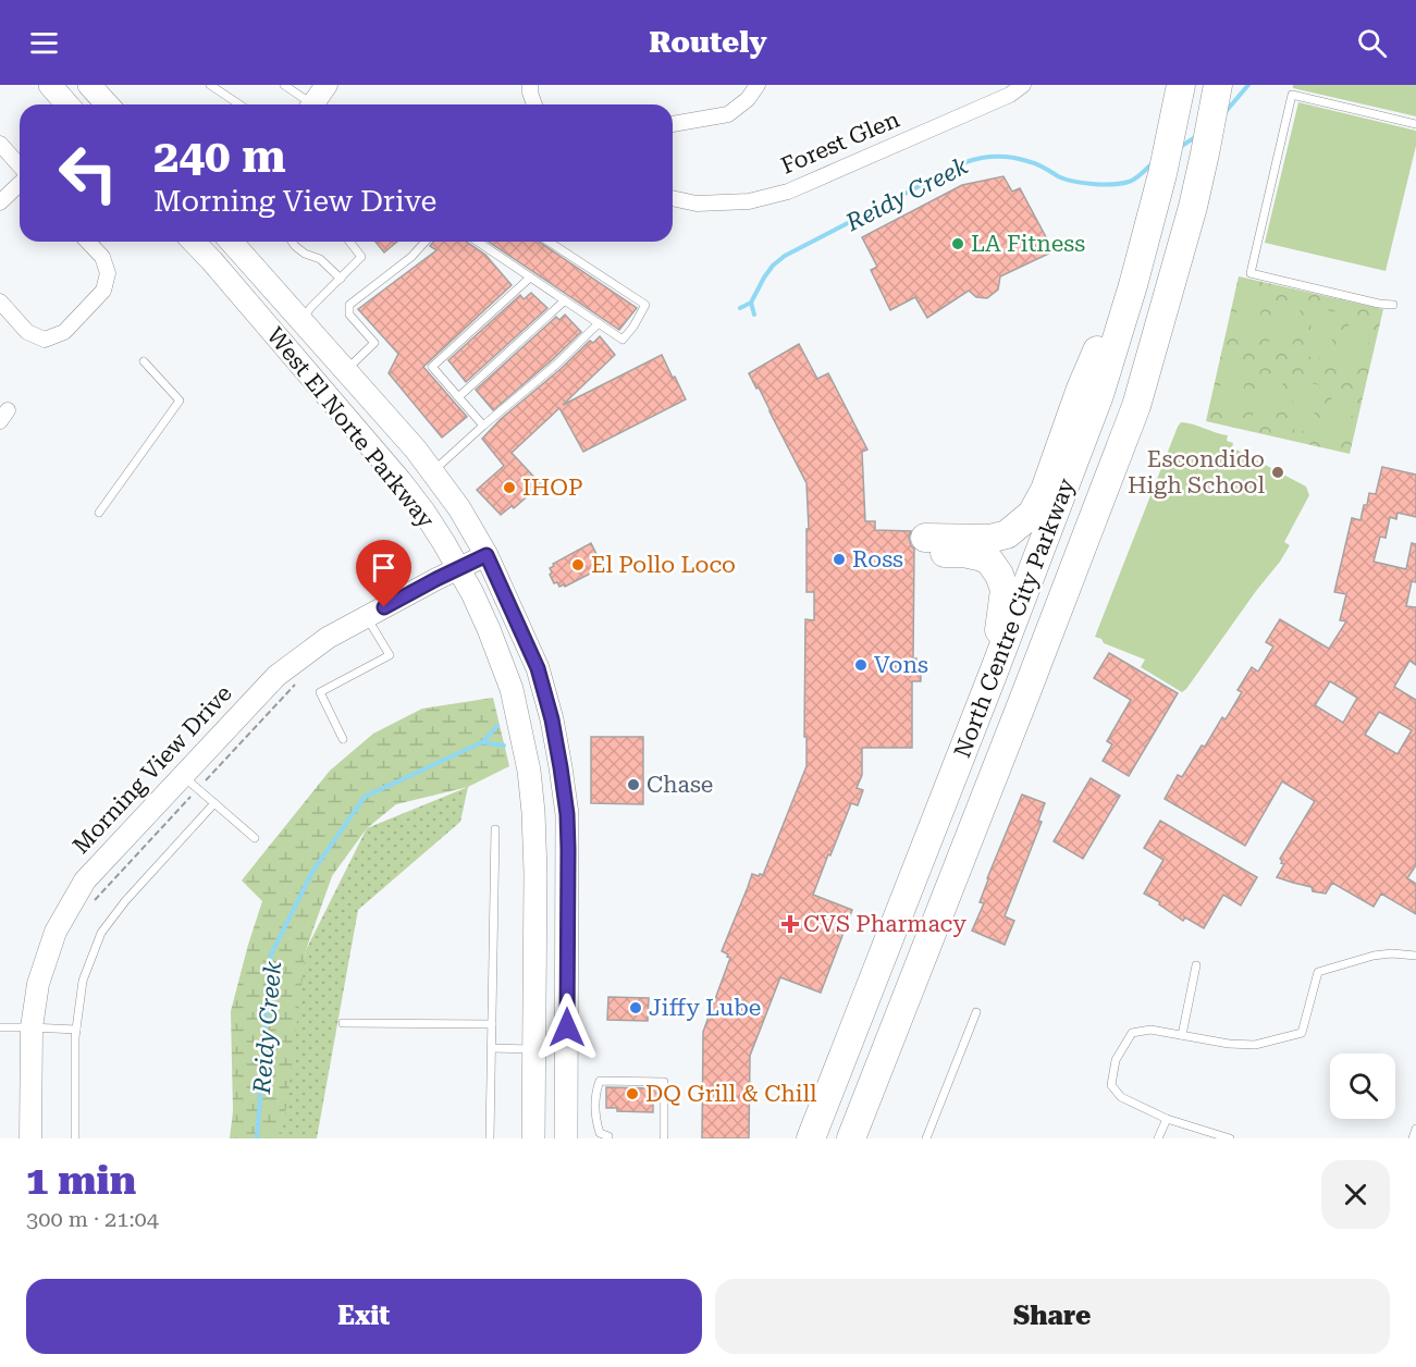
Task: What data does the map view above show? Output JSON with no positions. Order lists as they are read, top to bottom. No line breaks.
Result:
{"streets":{"highway":["North Centre City Parkway"],"main road":["West El Norte Parkway"],"street":["Forest Glen","Morning View Drive"]},"crossings":[["West El Norte Parkway","Morning View Drive"]],"water":["Reidy Creek"],"places":{"other":["LA Fitness","Escondido High School","IHOP","Ross","El Pollo Loco","Vons","Chase","Jiffy Lube","DQ Grill & Chill"],"health":["CVS Pharmacy"]},"page":{"header":"Routely","turn":["240 m","Morning View Drive"],"heading":["1 min","300 m · 21:04"],"buttons":["Exit","Share"]}}
